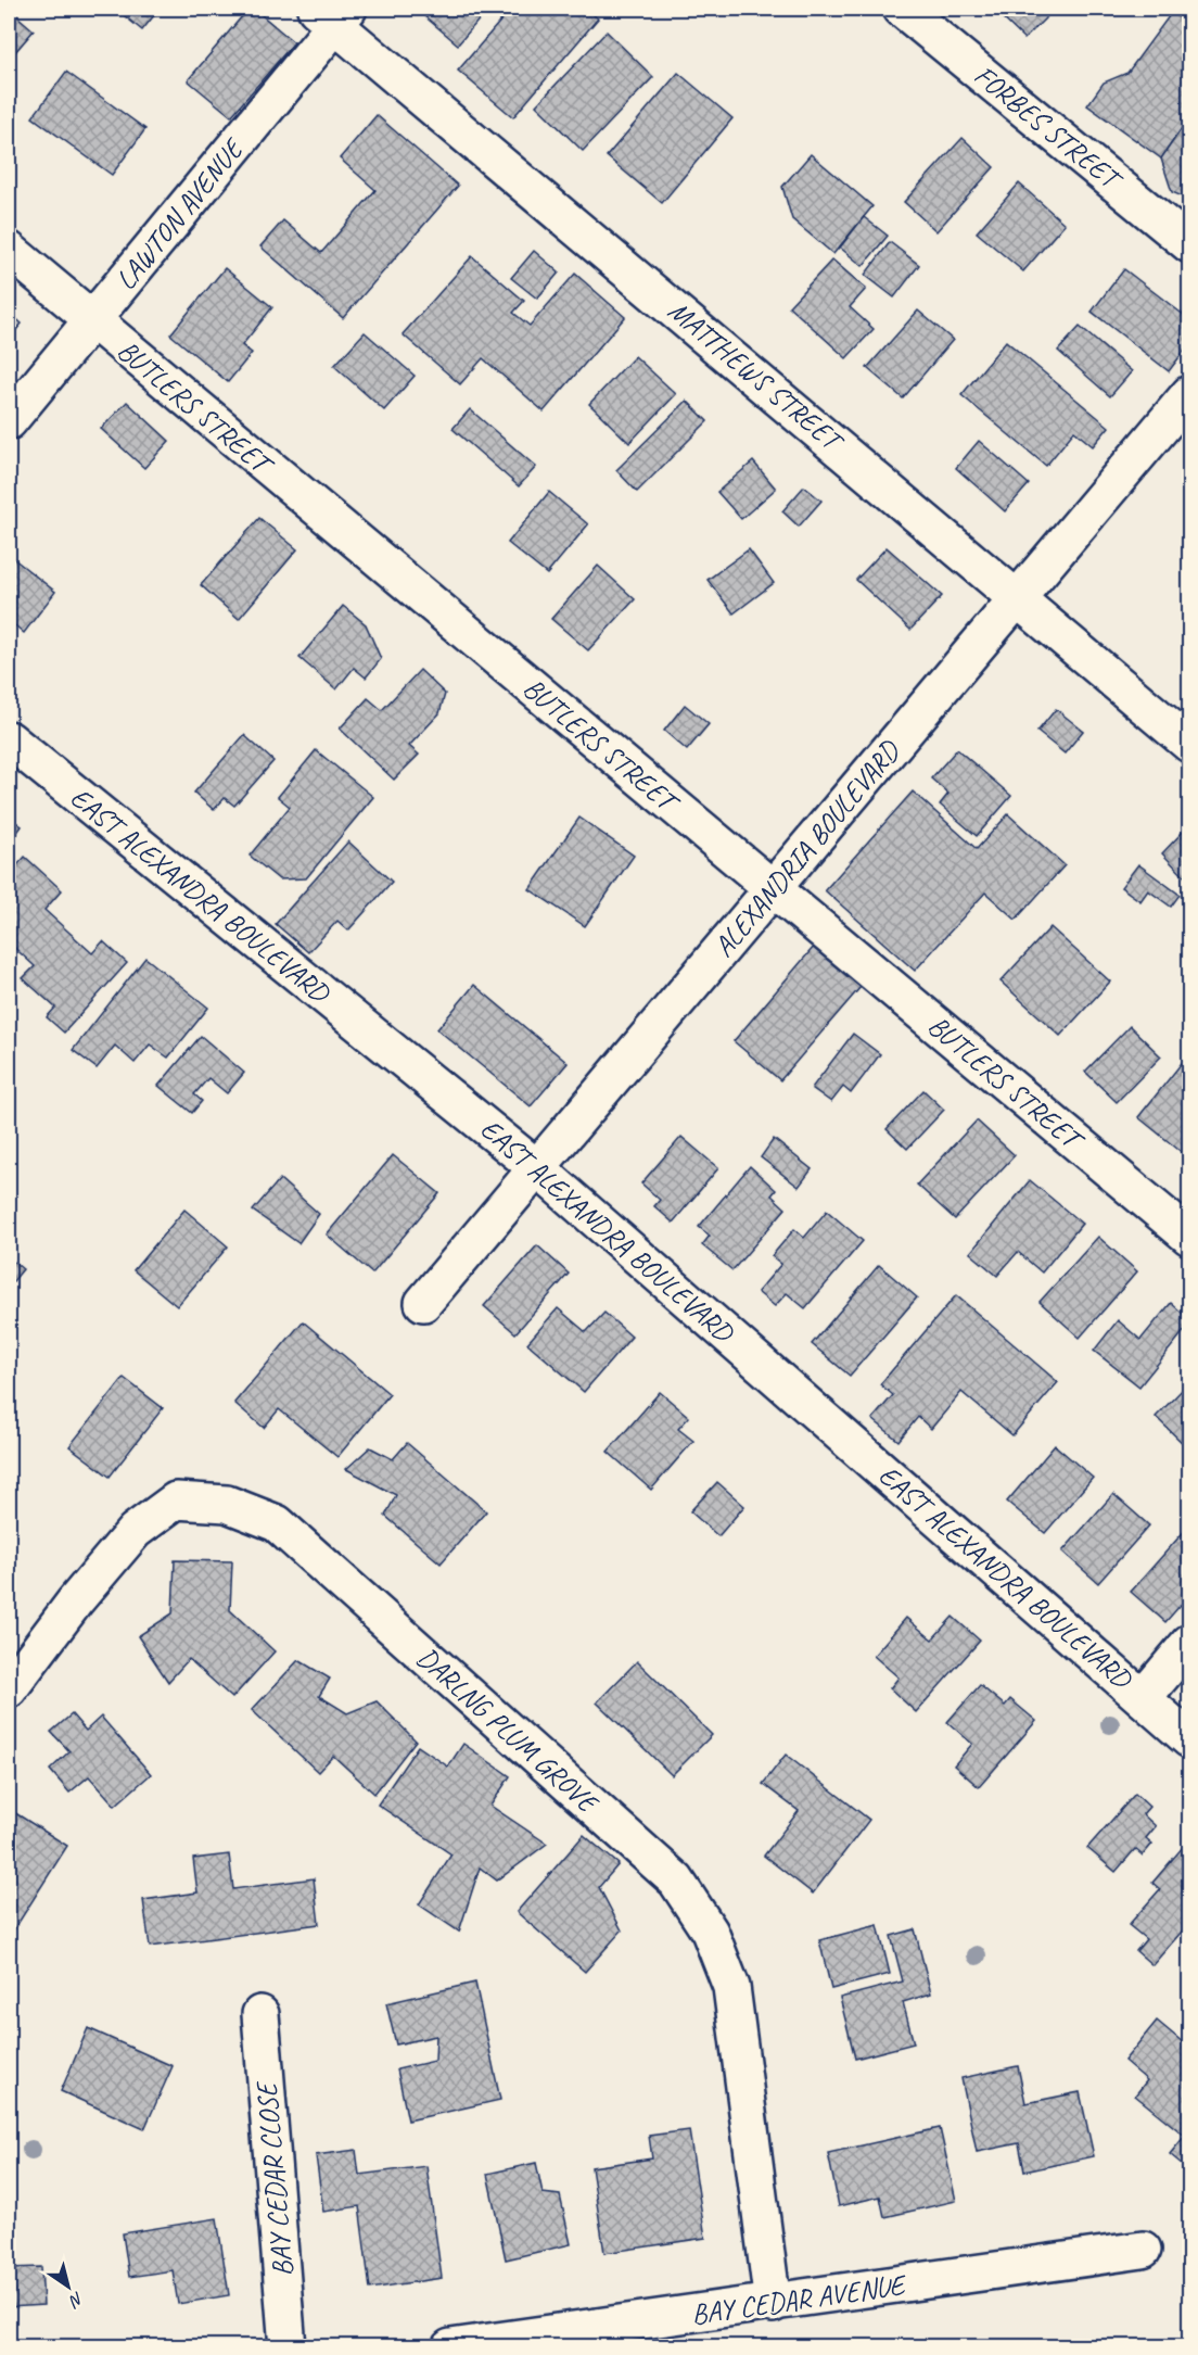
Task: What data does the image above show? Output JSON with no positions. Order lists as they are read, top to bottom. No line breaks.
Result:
{"streets":{"street":["FORBES STREET","LAWTON AVENUE","MATTHEWS STREET","BUTLERS STREET","ALEXANDRIA BOULEVARD","EAST ALEXANDRA BOULEVARD","DARLNG PLUM GROVE","BAY CEDAR CLOSE","BAY CEDAR AVENUE"]},"crossings":[["LAWTON AVENUE","MATTHEWS STREET"],["LAWTON AVENUE","BUTLERS STREET"],["MATTHEWS STREET","ALEXANDRIA BOULEVARD"],["BUTLERS STREET","ALEXANDRIA BOULEVARD"],["ALEXANDRIA BOULEVARD","EAST ALEXANDRA BOULEVARD"],["DARLNG PLUM GROVE","BAY CEDAR AVENUE"]],"north":"bottom right"}
